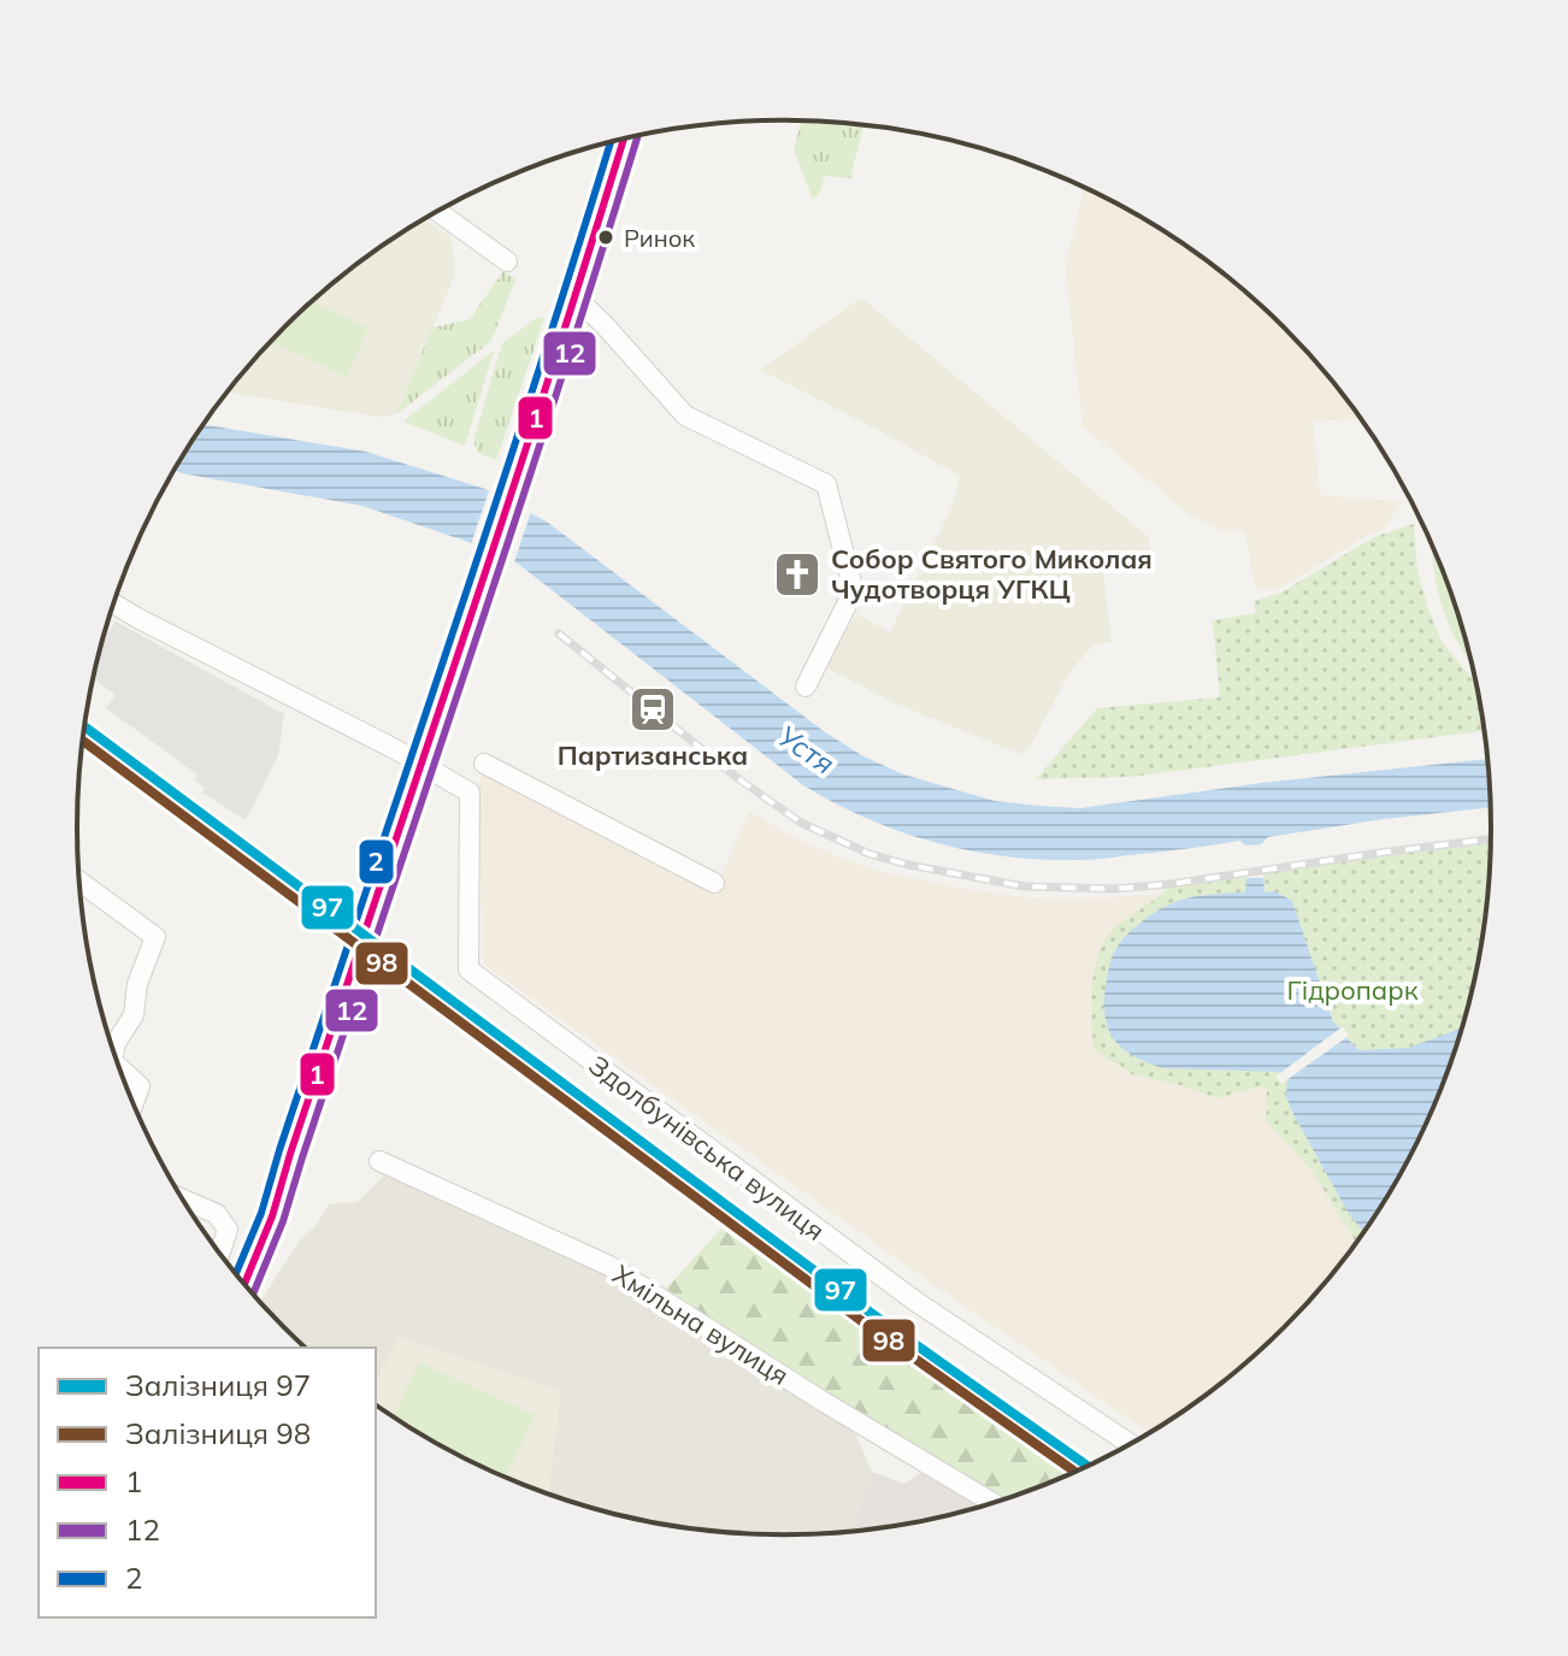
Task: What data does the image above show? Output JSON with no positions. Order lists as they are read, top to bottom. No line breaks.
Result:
{"streets":{"street":["Здолбунівська вулиця","Хмільна вулиця"]},"water":["Устя"],"parks":["Гідропарк"],"places":{"other":["Ринок"],"church":["Собор Святого Миколая Чудотворця УГКЦ"],"station":["Партизанська"]},"lines":["transit line 12","transit line 1","transit line 2","rail line 97","rail line 98"],"legend":["Залізниця 97","Залізниця 98","1","12","2"]}
